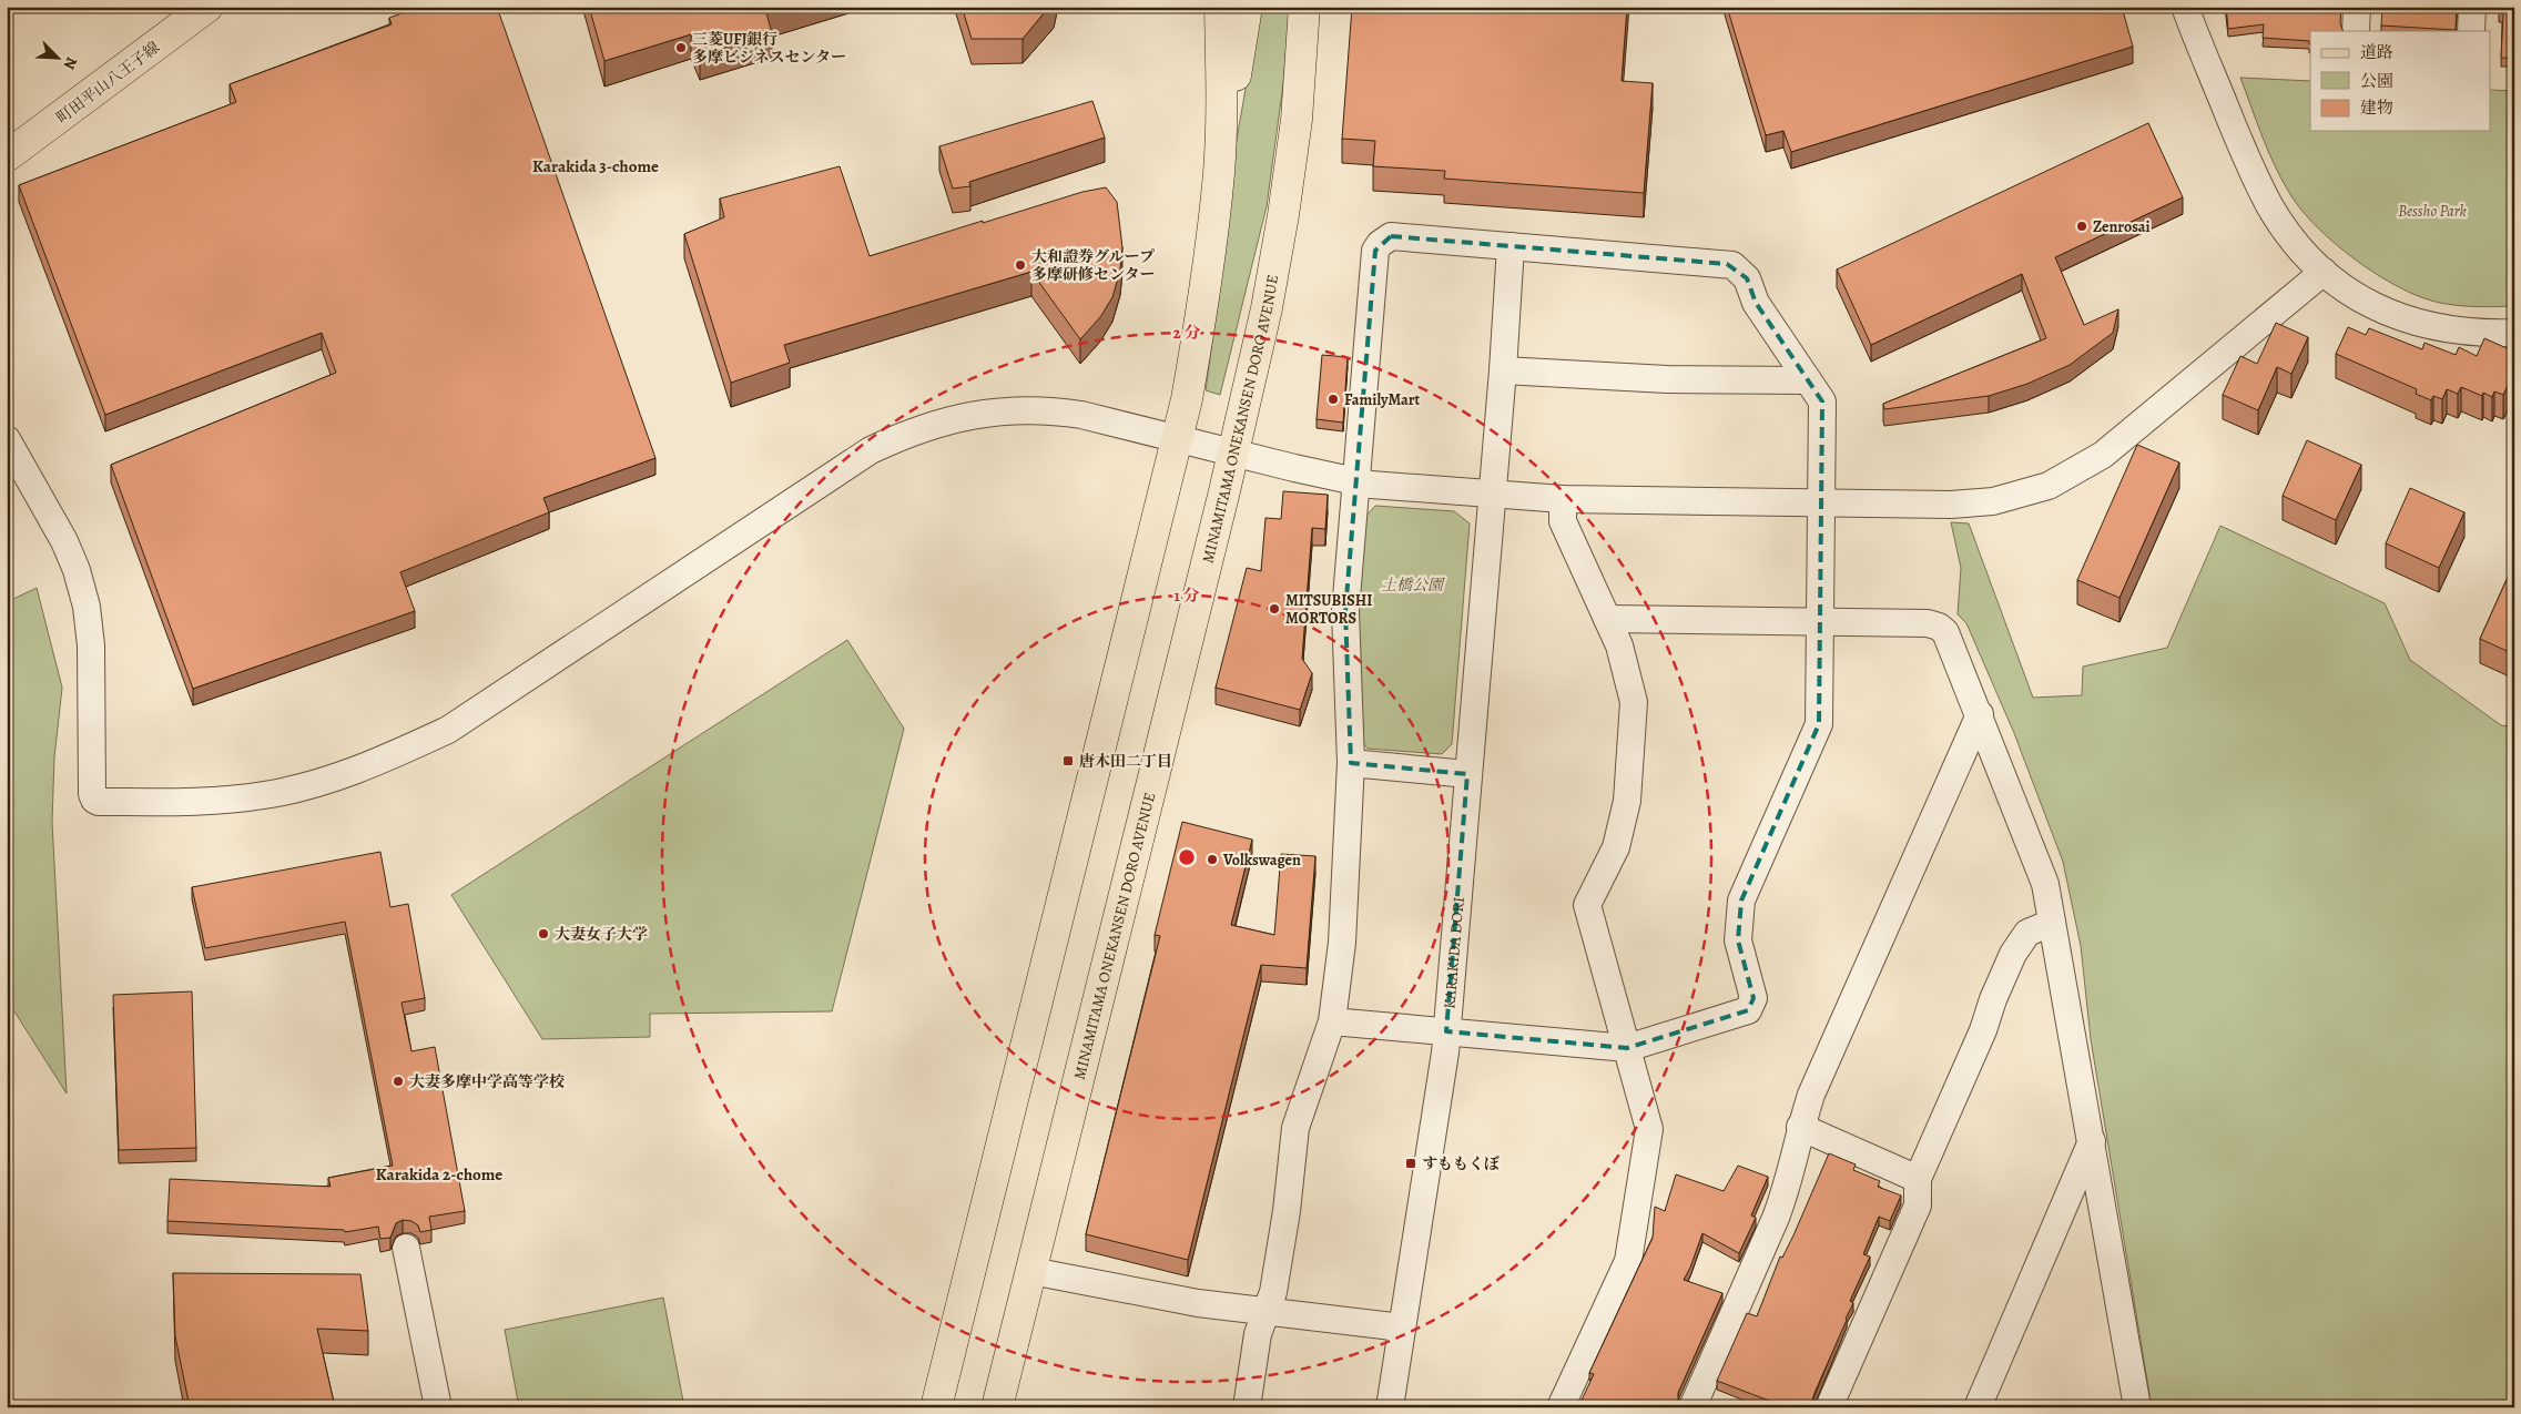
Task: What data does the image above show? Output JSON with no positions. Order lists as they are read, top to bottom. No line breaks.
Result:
{"streets":{"main road":["町田平山八王子線","MINAMITAMA ONEKANSEN DORO AVENUE"],"street":["KARAKIDA DORI"]},"districts":["Karakida 3-chome","Karakida 2-chome"],"parks":["Bessho Park","土橋公園"],"places":{"other":["三菱UFJ銀行 多摩ビジネスセンター","Zenrosai","大和證券グループ 多摩研修センター","FamilyMart","MITSUBISHI MORTORS","Volkswagen","大妻女子大学","大妻多摩中学高等学校"],"transit":["唐木田二丁目","すももくぼ"]},"legend":["道路","公園","建物"],"north":"bottom right","rings":["2 分","1 分"]}
